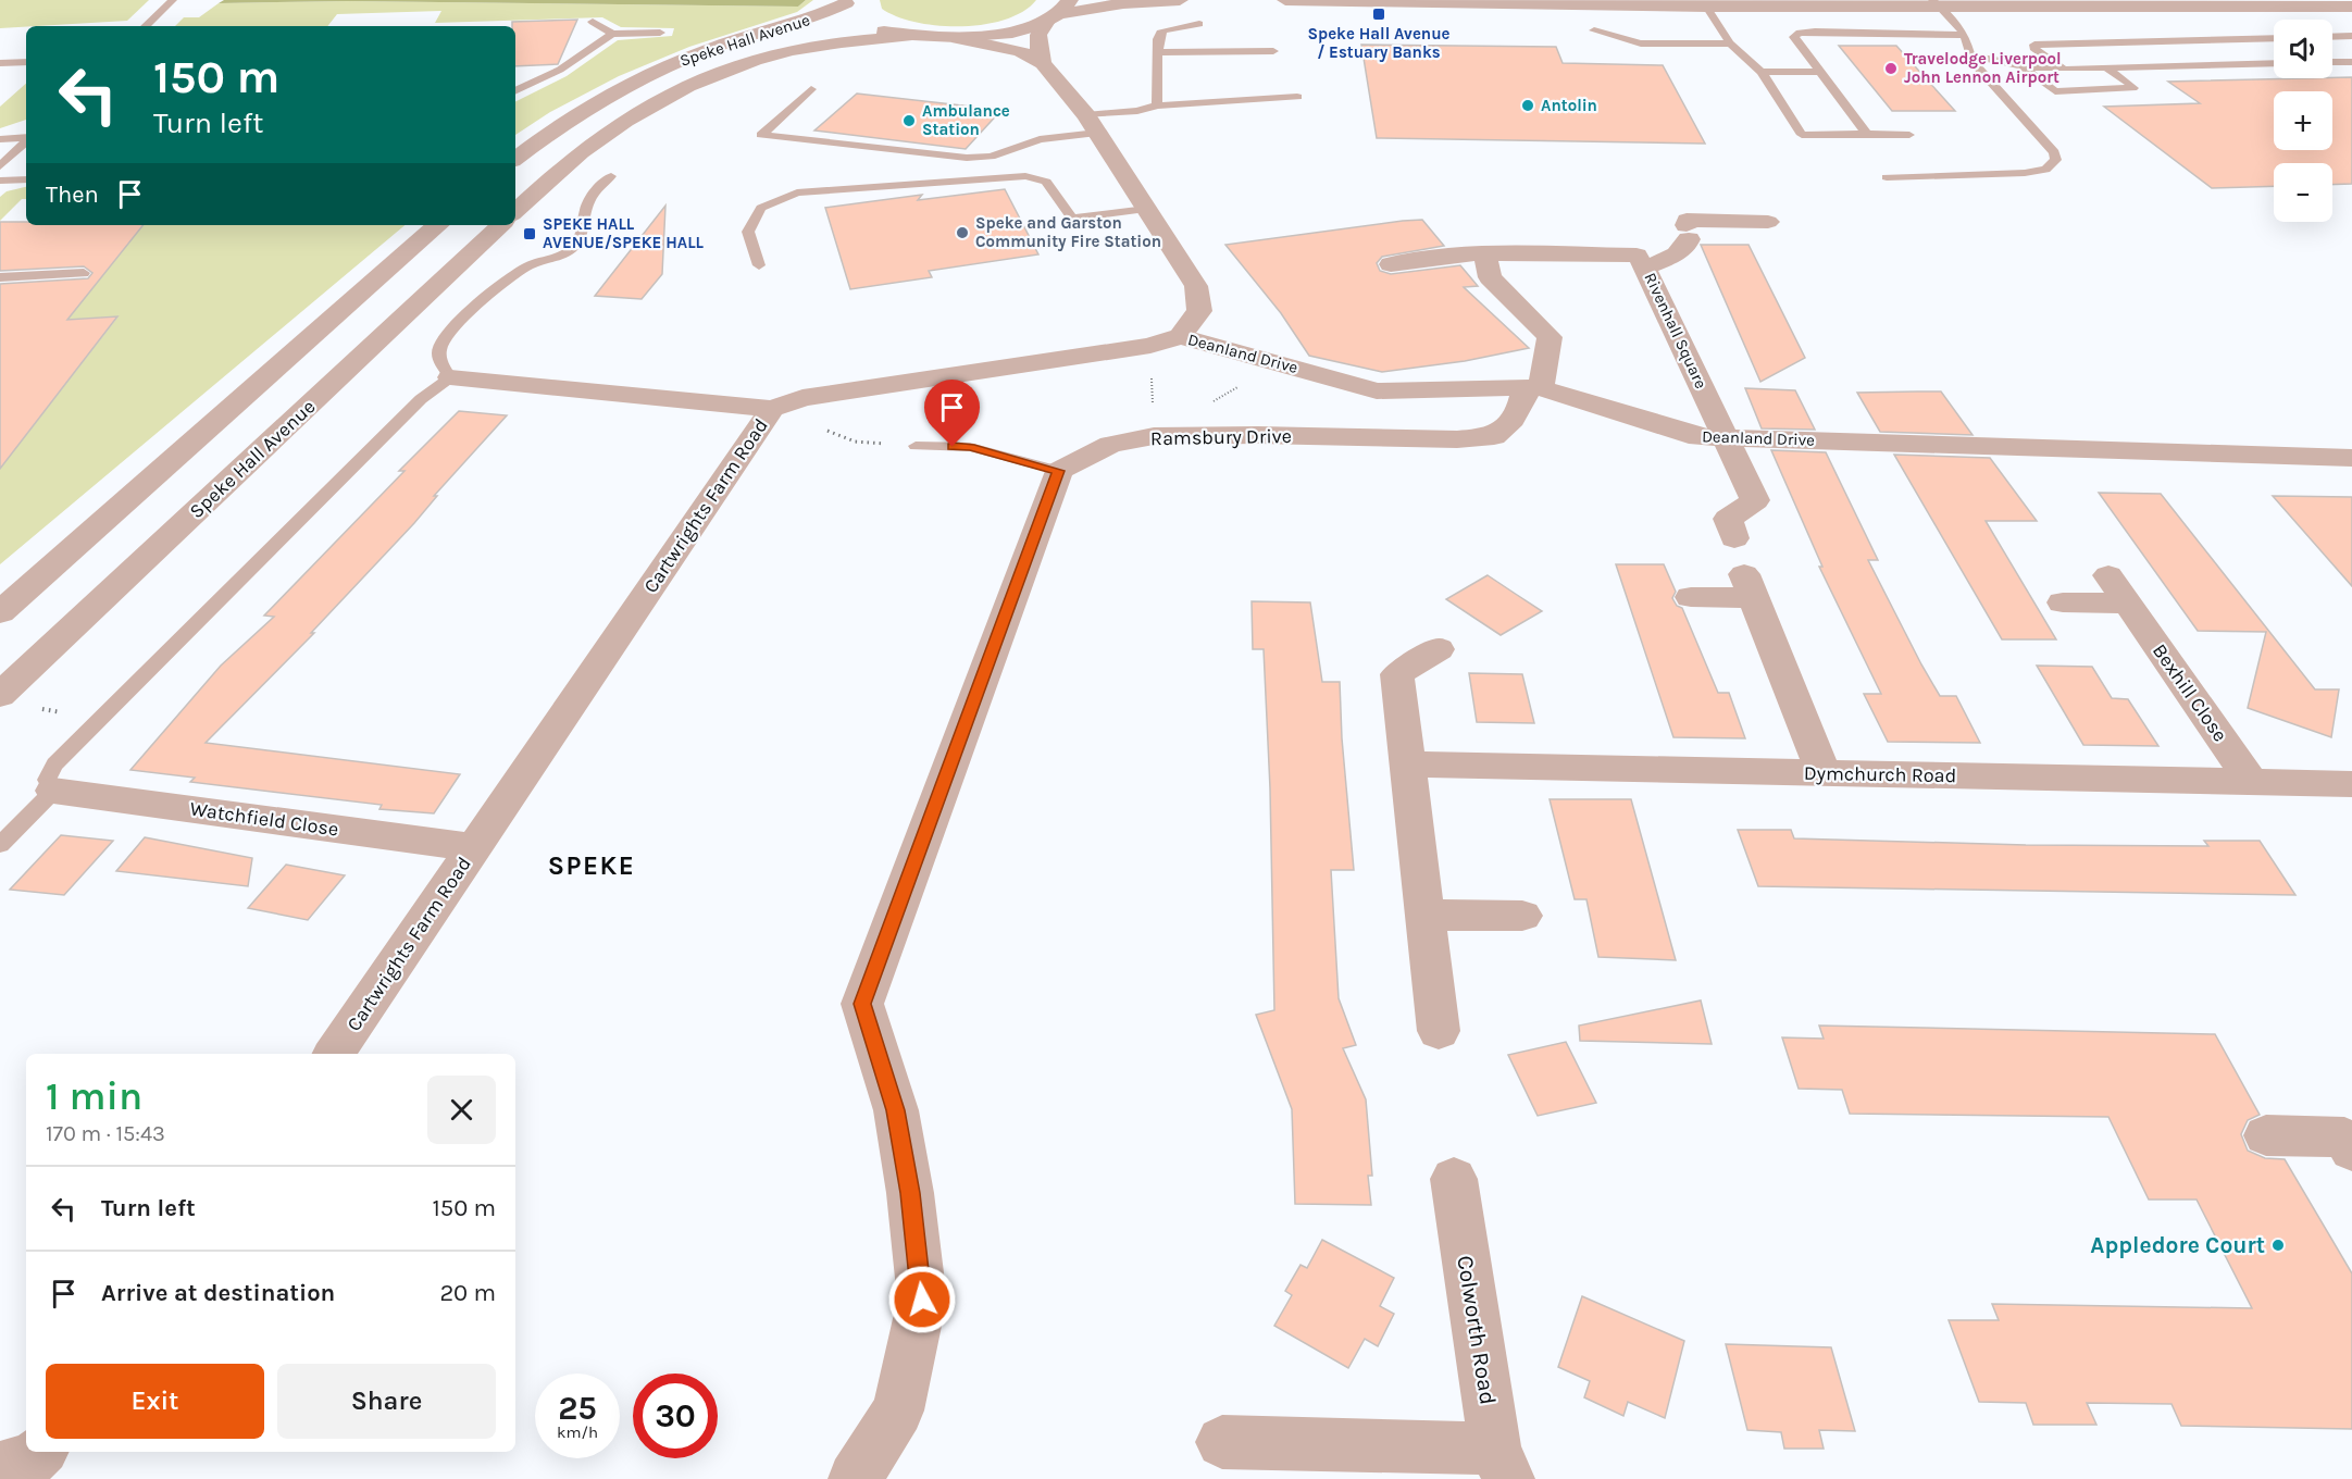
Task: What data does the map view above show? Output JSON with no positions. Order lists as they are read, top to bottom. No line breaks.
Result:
{"streets":{"street":["Speke Hall Avenue","Rivenhall Square","Deanland Drive","Ramsbury Drive","Cartwrights Farm Road","Bexhill Close","Dymchurch Road","Watchfield Close","Colworth Road"]},"crossings":[["Rivenhall Square","Deanland Drive"],["Deanland Drive","Ramsbury Drive"],["Deanland Drive","Cartwrights Farm Road"],["Cartwrights Farm Road","Watchfield Close"],["Bexhill Close","Dymchurch Road"]],"districts":["SPEKE"],"places":{"transit":["Speke Hall Avenue / Estuary Banks","SPEKE HALL AVENUE/SPEKE HALL"],"other":["Travelodge Liverpool John Lennon Airport","Antolin","Ambulance Station","Speke and Garston Community Fire Station","Appledore Court"]},"page":{"map_buttons":["+","−"],"turn":["150 m","Turn left"],"then":"Then","heading":["1 min","170 m · 15:43"],"list":[{"name":"Turn left","value":"150 m"},{"name":"Arrive at destination","value":"20 m"}],"buttons":["Exit","Share"],"speed":"25 km/h","limit":"30"}}
